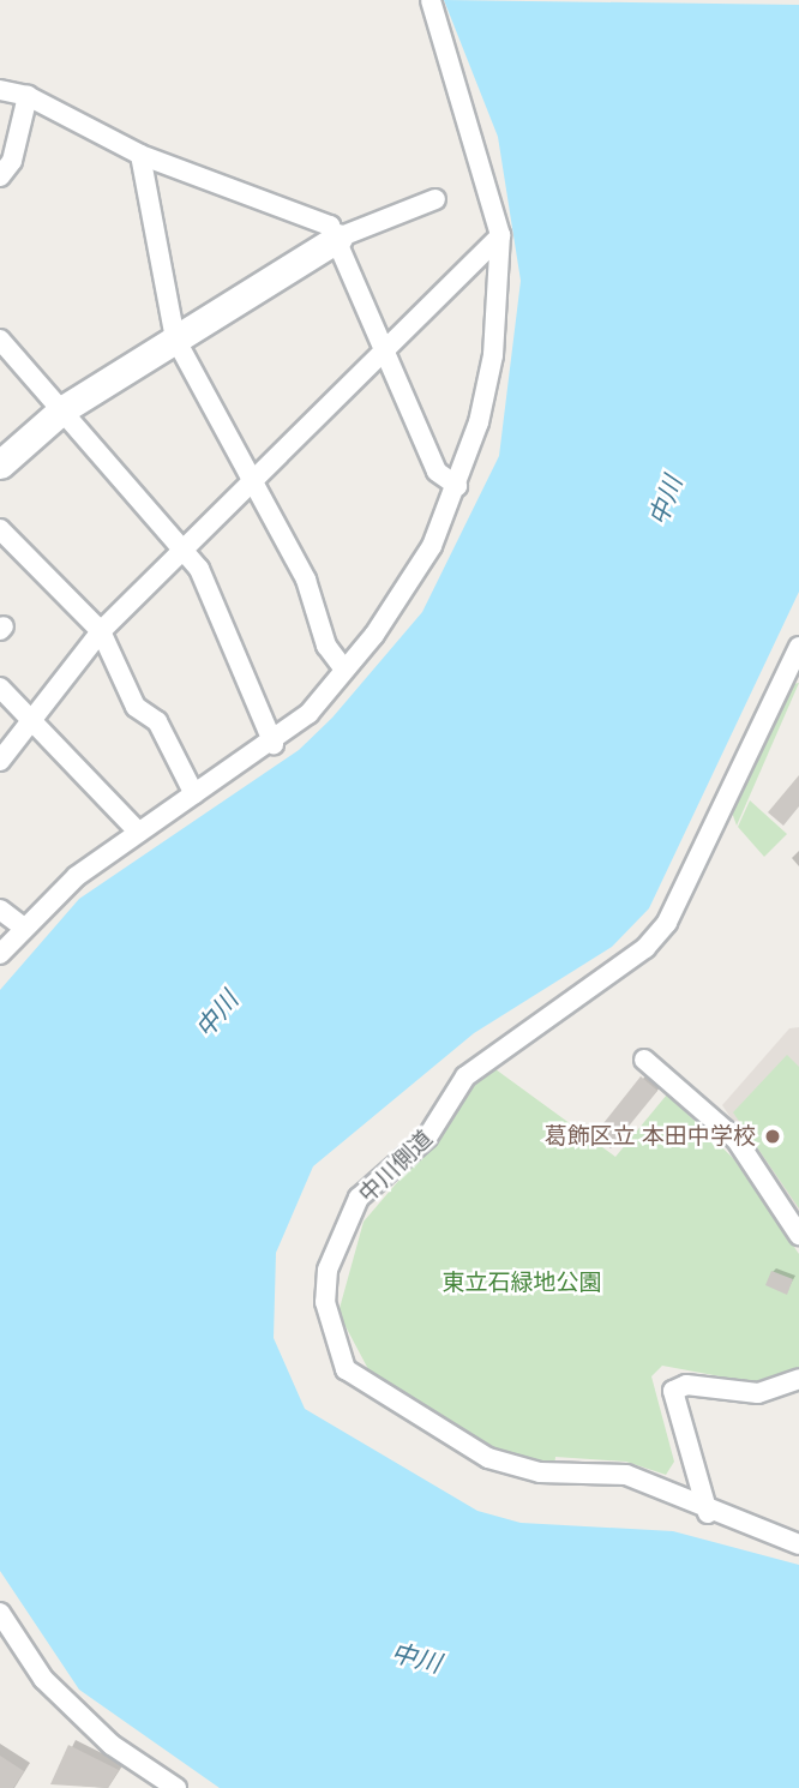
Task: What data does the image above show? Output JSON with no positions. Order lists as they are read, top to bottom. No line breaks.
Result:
{"streets":{"street":["中川側道"]},"water":["中川"],"parks":["東立石緑地公園"],"places":["葛飾区立 本田中学校"]}
